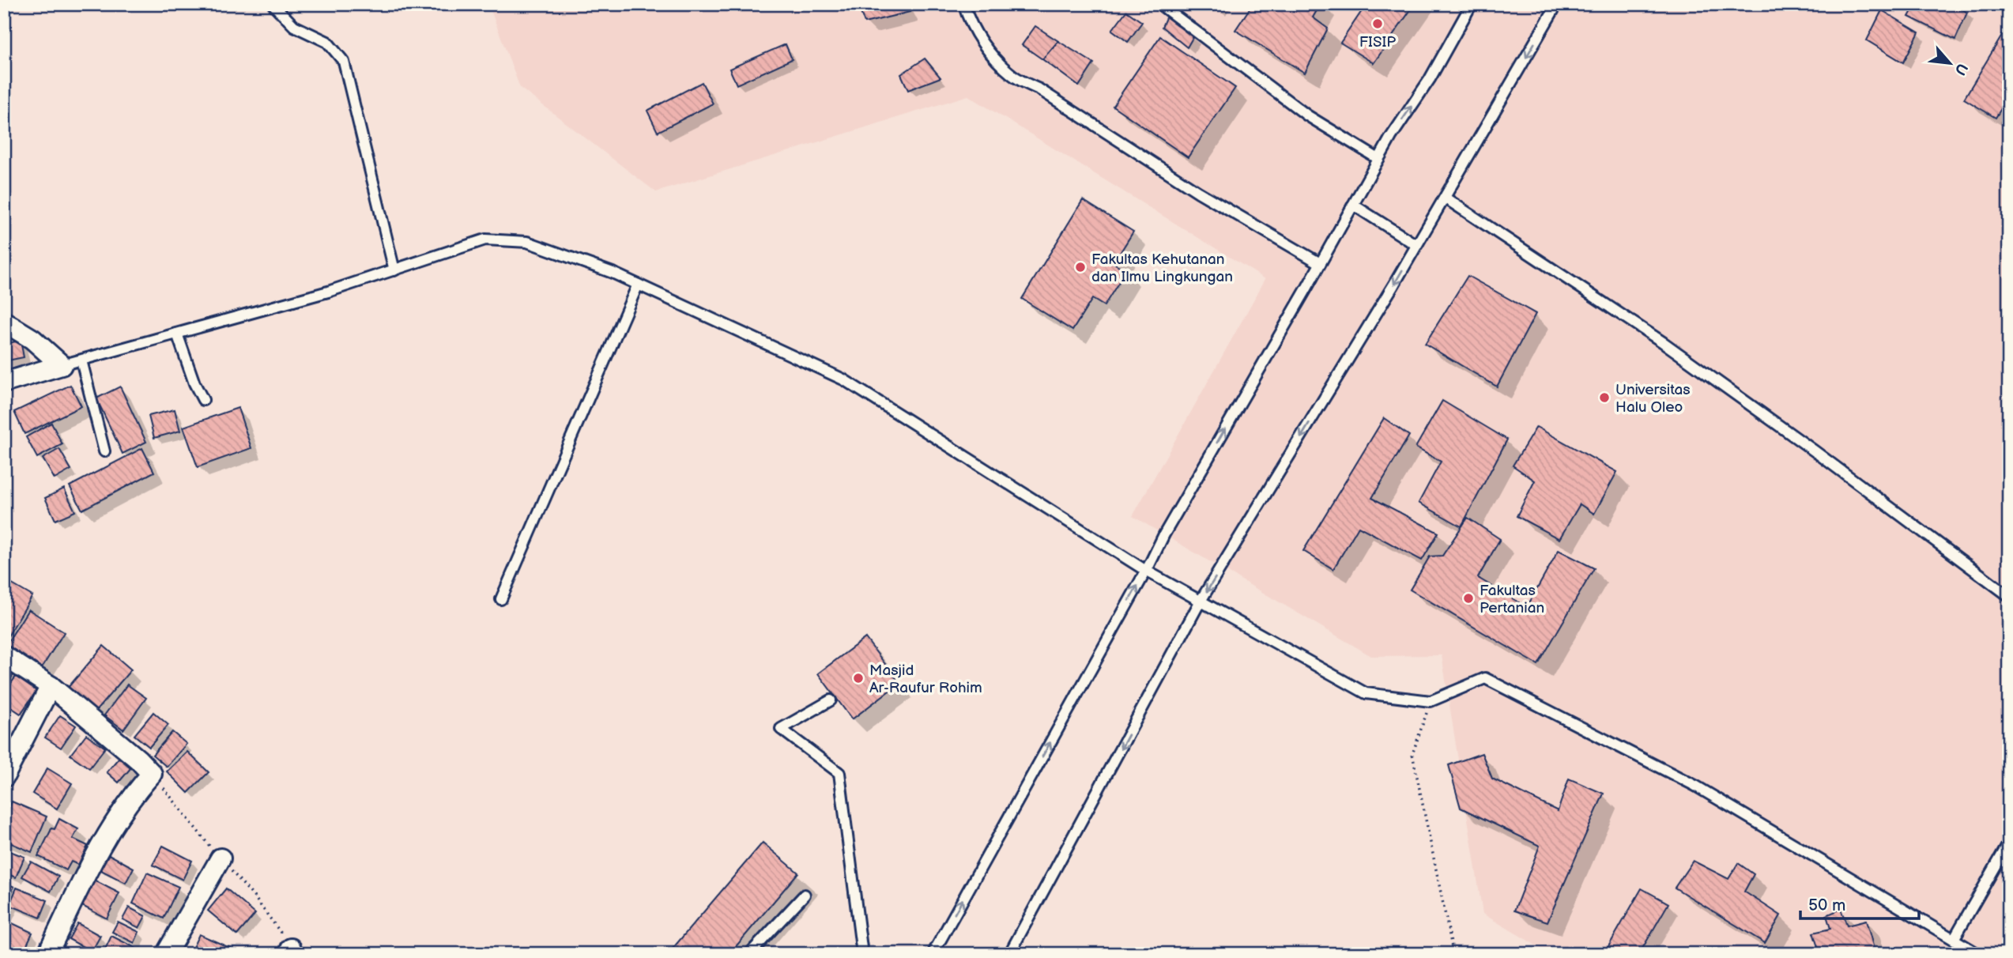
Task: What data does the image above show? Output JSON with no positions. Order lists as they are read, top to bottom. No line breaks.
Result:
{"places":["FISIP","Fakultas Kehutanan dan Ilmu Lingkungan","Universitas Halu Oleo","Fakultas Pertanian","Masjid Ar-Raufur Rohim"],"scale_bar":"50 m","north":"bottom right"}
